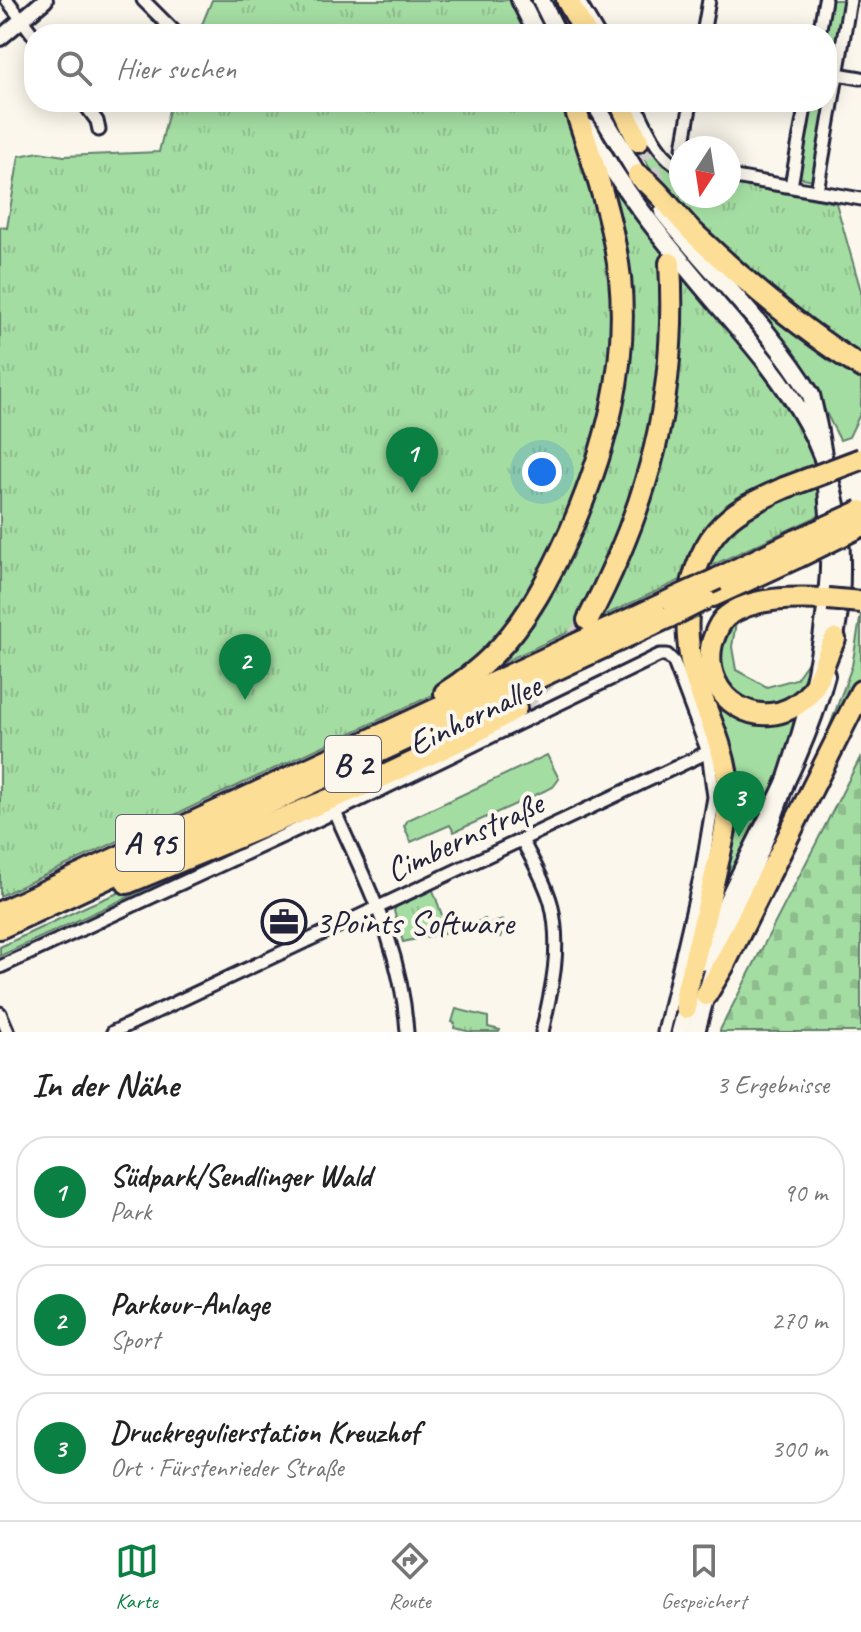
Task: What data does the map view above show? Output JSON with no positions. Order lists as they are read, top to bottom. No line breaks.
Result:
{"streets":{"highway":["B 2","A 95"],"street":["Einhornallee","Cimbernstraße"]},"crossings":[["Einhornallee","Cimbernstraße"],["B 2","A 95"]],"places":{"office":["3Points Software"]},"north":"bottom","page":{"search":"Hier suchen","pins":["1","2","3"],"heading":["In der Nähe","3 Ergebnisse"],"list":[{"mark":"1","name":"Südpark/Sendlinger Wald","note":"Park","value":"90 m"},{"mark":"2","name":"Parkour-Anlage","note":"Sport","value":"270 m"},{"mark":"3","name":"Druckregulierstation Kreuzhof","note":"Ort · Fürstenrieder Straße","value":"300 m"}],"nav":["Karte","Route","Gespeichert"]}}
